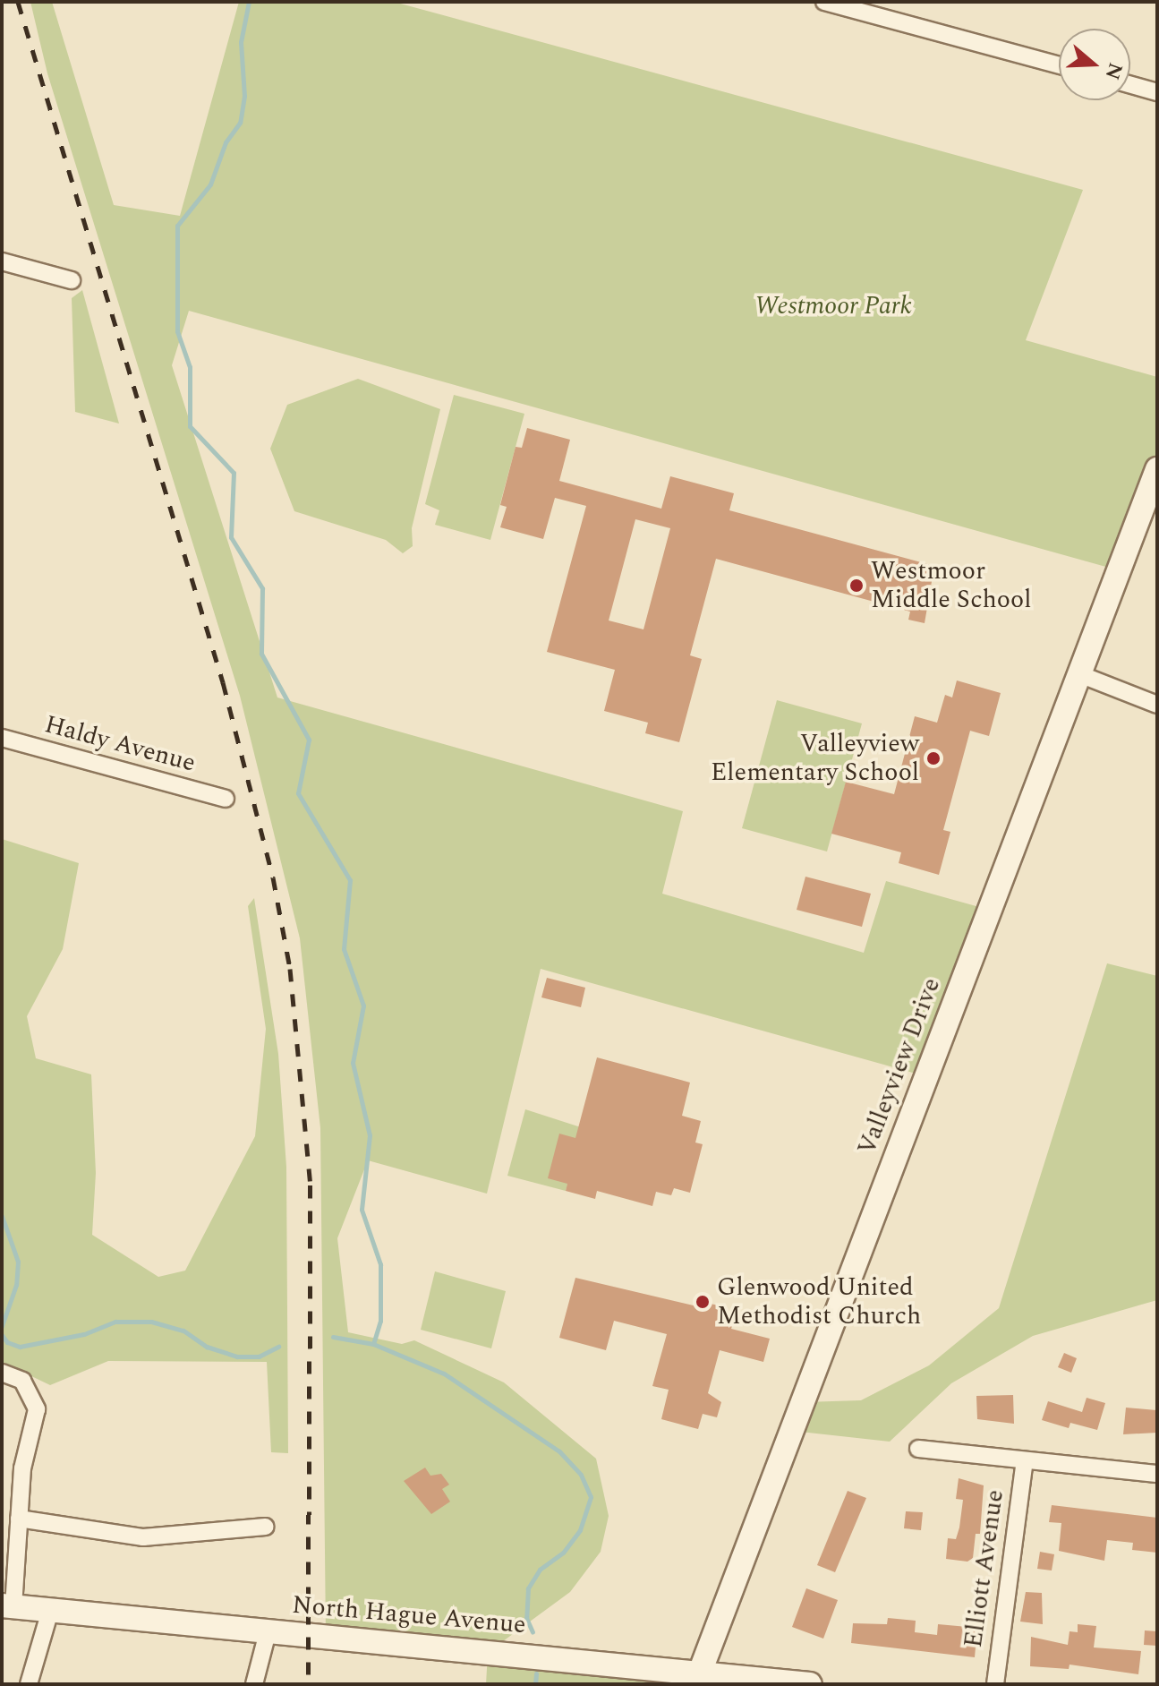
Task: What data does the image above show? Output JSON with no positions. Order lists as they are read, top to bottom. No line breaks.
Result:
{"streets":{"street":["Haldy Avenue","Valleyview Drive","Elliott Avenue","North Hague Avenue"]},"crossings":[["Valleyview Drive","North Hague Avenue"]],"parks":["Westmoor Park"],"places":["Westmoor Middle School","Valleyview Elementary School","Glenwood United Methodist Church"],"north":"right"}
